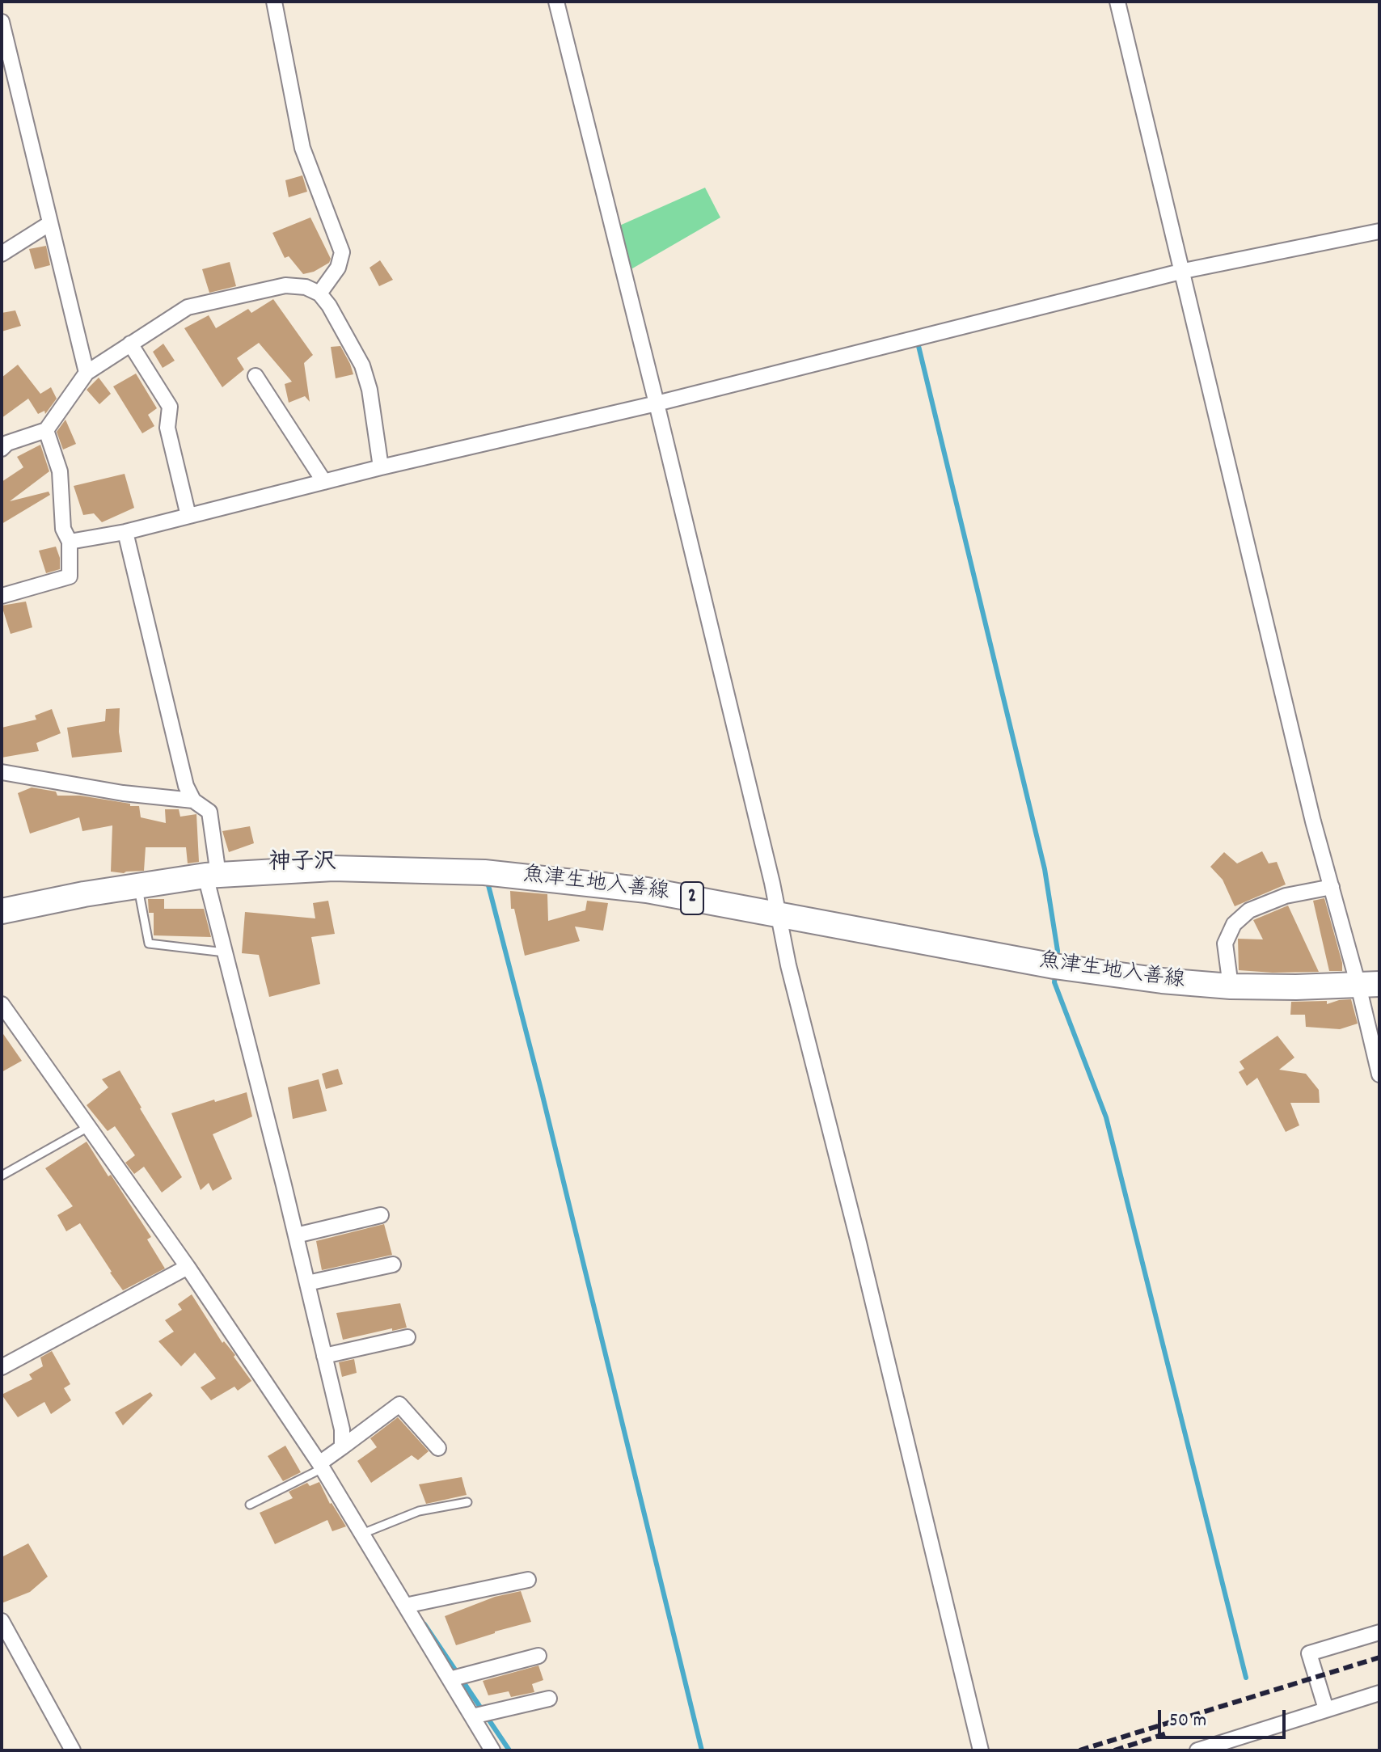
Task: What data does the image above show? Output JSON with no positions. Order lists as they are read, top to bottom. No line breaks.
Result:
{"streets":{"main road":["魚津生地入善線","2"]},"districts":["神子沢"],"scale_bar":"50 m"}
